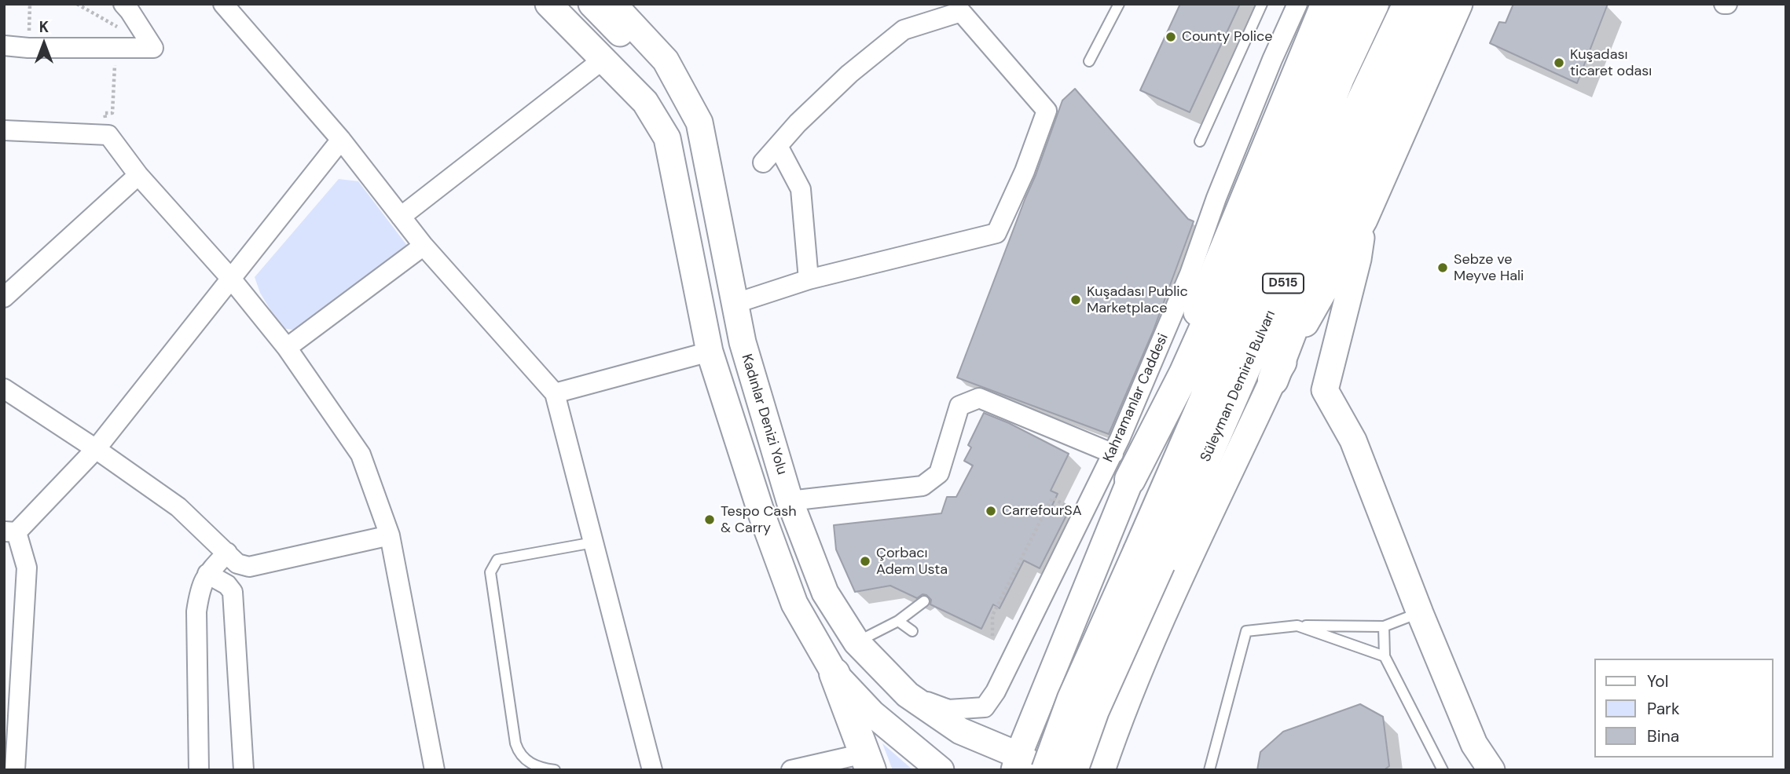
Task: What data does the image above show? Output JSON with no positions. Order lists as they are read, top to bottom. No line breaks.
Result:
{"streets":{"highway":["D515","Süleyman Demirel Bulvarı"],"main road":["Kadınlar Denizi Yolu"],"street":["Kahramanlar Caddesi"]},"crossings":[["Kahramanlar Caddesi","Kadınlar Denizi Yolu"]],"places":["County Police","Kuşadası ticaret odası","Sebze ve Meyve Hali","Kuşadası Public Marketplace","CarrefourSA","Tespo Cash & Carry","Çorbacı Adem Usta"],"legend":["Yol","Park","Bina"],"north":"top"}
